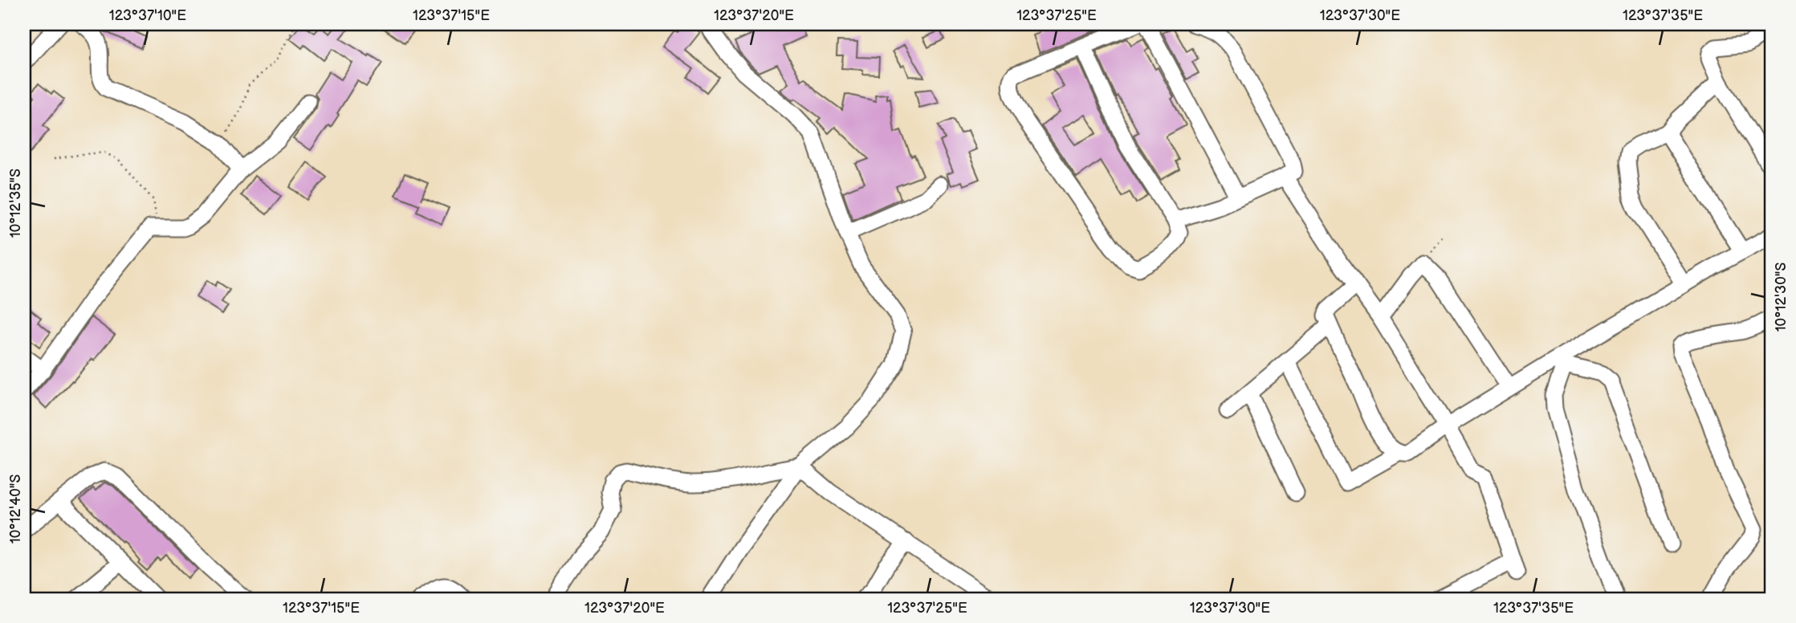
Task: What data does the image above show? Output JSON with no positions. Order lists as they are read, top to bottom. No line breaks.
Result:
{"coordinates":["123°37'10\"E","123°37'15\"E","123°37'20\"E","123°37'25\"E","123°37'30\"E","123°37'35\"E","10°12'35\"S","10°12'30\"S","10°12'40\"S"]}
